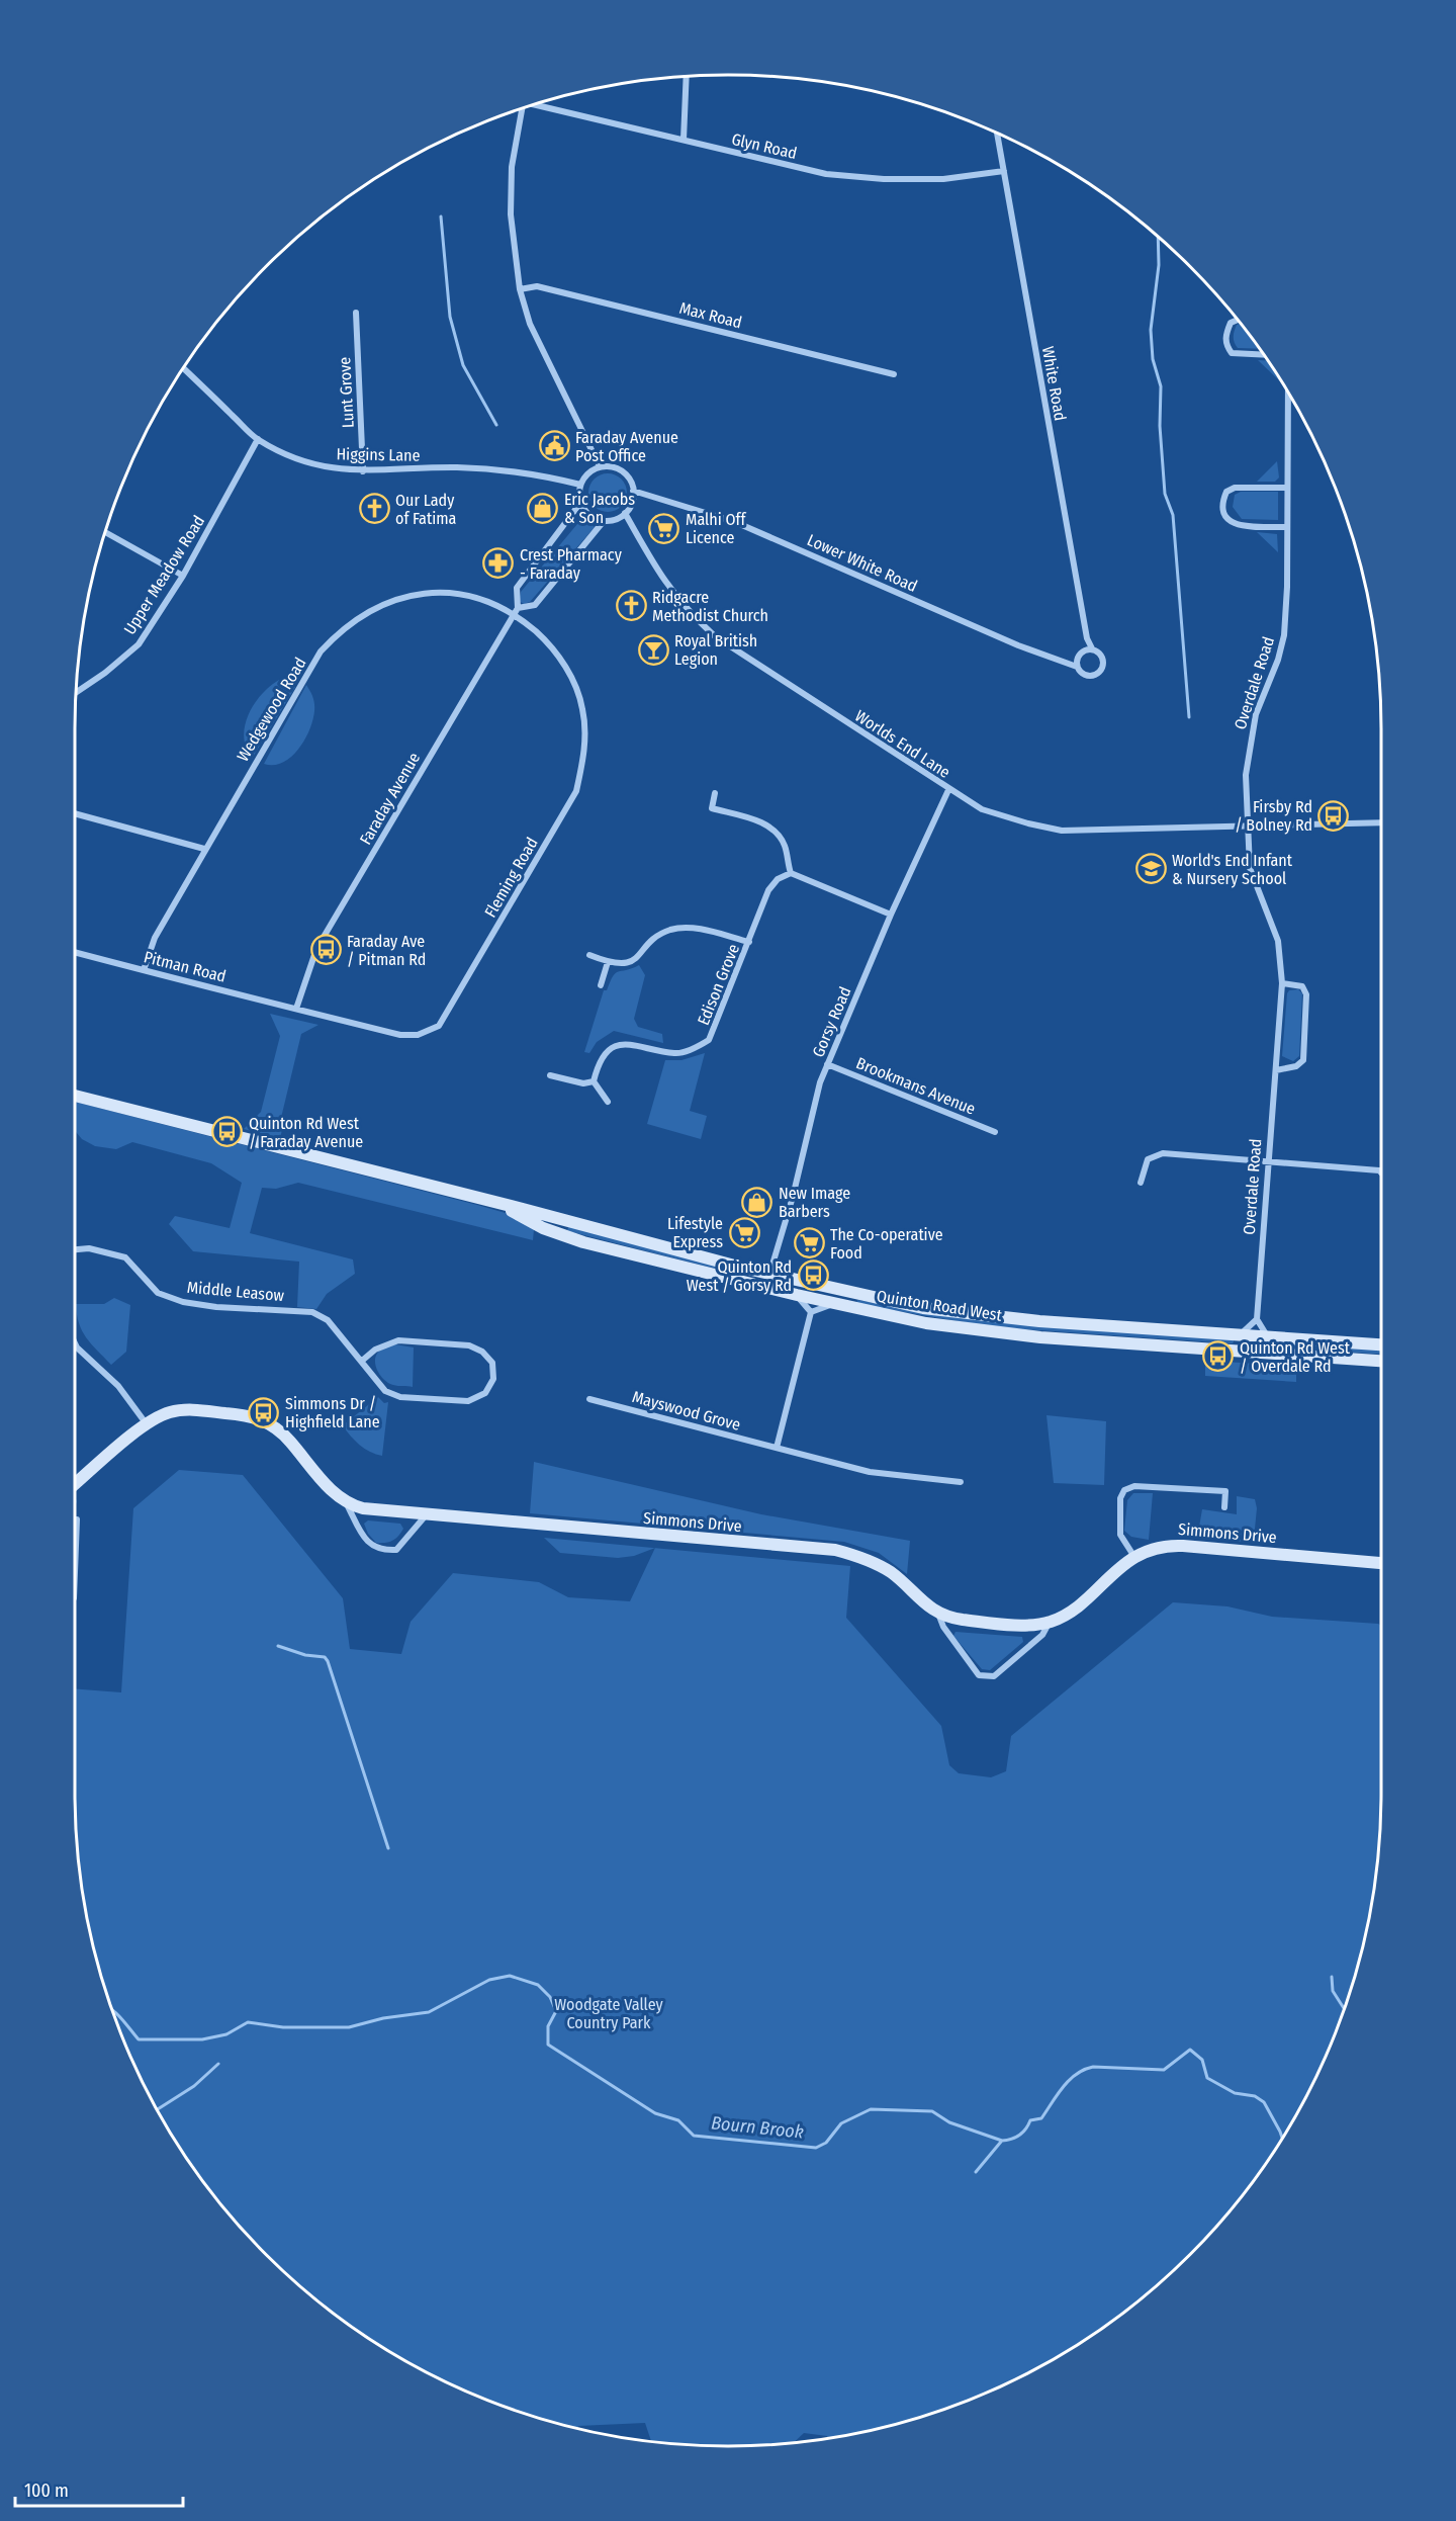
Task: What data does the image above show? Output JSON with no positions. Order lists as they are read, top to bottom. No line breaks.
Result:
{"streets":{"street":["Glyn Road","Max Road","White Road","Lunt Grove","Higgins Lane","Lower White Road","Upper Meadow Road","Overdale Road","Wedgewood Road","Worlds End Lane","Faraday Avenue","Fleming Road","Pitman Road","Edison Grove","Gorsy Road","Brookmans Avenue","Middle Leasow","Quinton Road West","Mayswood Grove","Simmons Drive"]},"crossings":[["Glyn Road","White Road"],["White Road","Lower White Road"],["Lunt Grove","Higgins Lane"],["Higgins Lane","Lower White Road"],["Higgins Lane","Upper Meadow Road"],["Higgins Lane","Worlds End Lane"],["Higgins Lane","Faraday Avenue"],["Lower White Road","Worlds End Lane"],["Lower White Road","Faraday Avenue"],["Overdale Road","Worlds End Lane"],["Wedgewood Road","Faraday Avenue"],["Wedgewood Road","Fleming Road"],["Wedgewood Road","Pitman Road"],["Worlds End Lane","Faraday Avenue"],["Worlds End Lane","Gorsy Road"],["Faraday Avenue","Fleming Road"],["Faraday Avenue","Pitman Road"],["Fleming Road","Pitman Road"],["Gorsy Road","Brookmans Avenue"],["Gorsy Road","Quinton Road West"]],"water":["Bourn Brook"],"parks":["Woodgate Valley Country Park"],"places":{"public building":["Faraday Avenue Post Office"],"shop":["Eric Jacobs & Son","New Image Barbers"],"church":["Our Lady of Fatima","Ridgacre Methodist Church"],"supermarket":["Malhi Off Licence","Lifestyle Express","The Co-operative Food"],"pharmacy":["Crest Pharmacy - Faraday"],"bar":["Royal British Legion"],"bus stop":["Firsby Rd / Bolney Rd","Faraday Ave / Pitman Rd","Quinton Rd West / Faraday Avenue","Quinton Rd West / Gorsy Rd","Quinton Rd West / Overdale Rd","Simmons Dr / Highfield Lane"],"school or university":["World's End Infant & Nursery School"]},"scale_bar":"100 m"}
